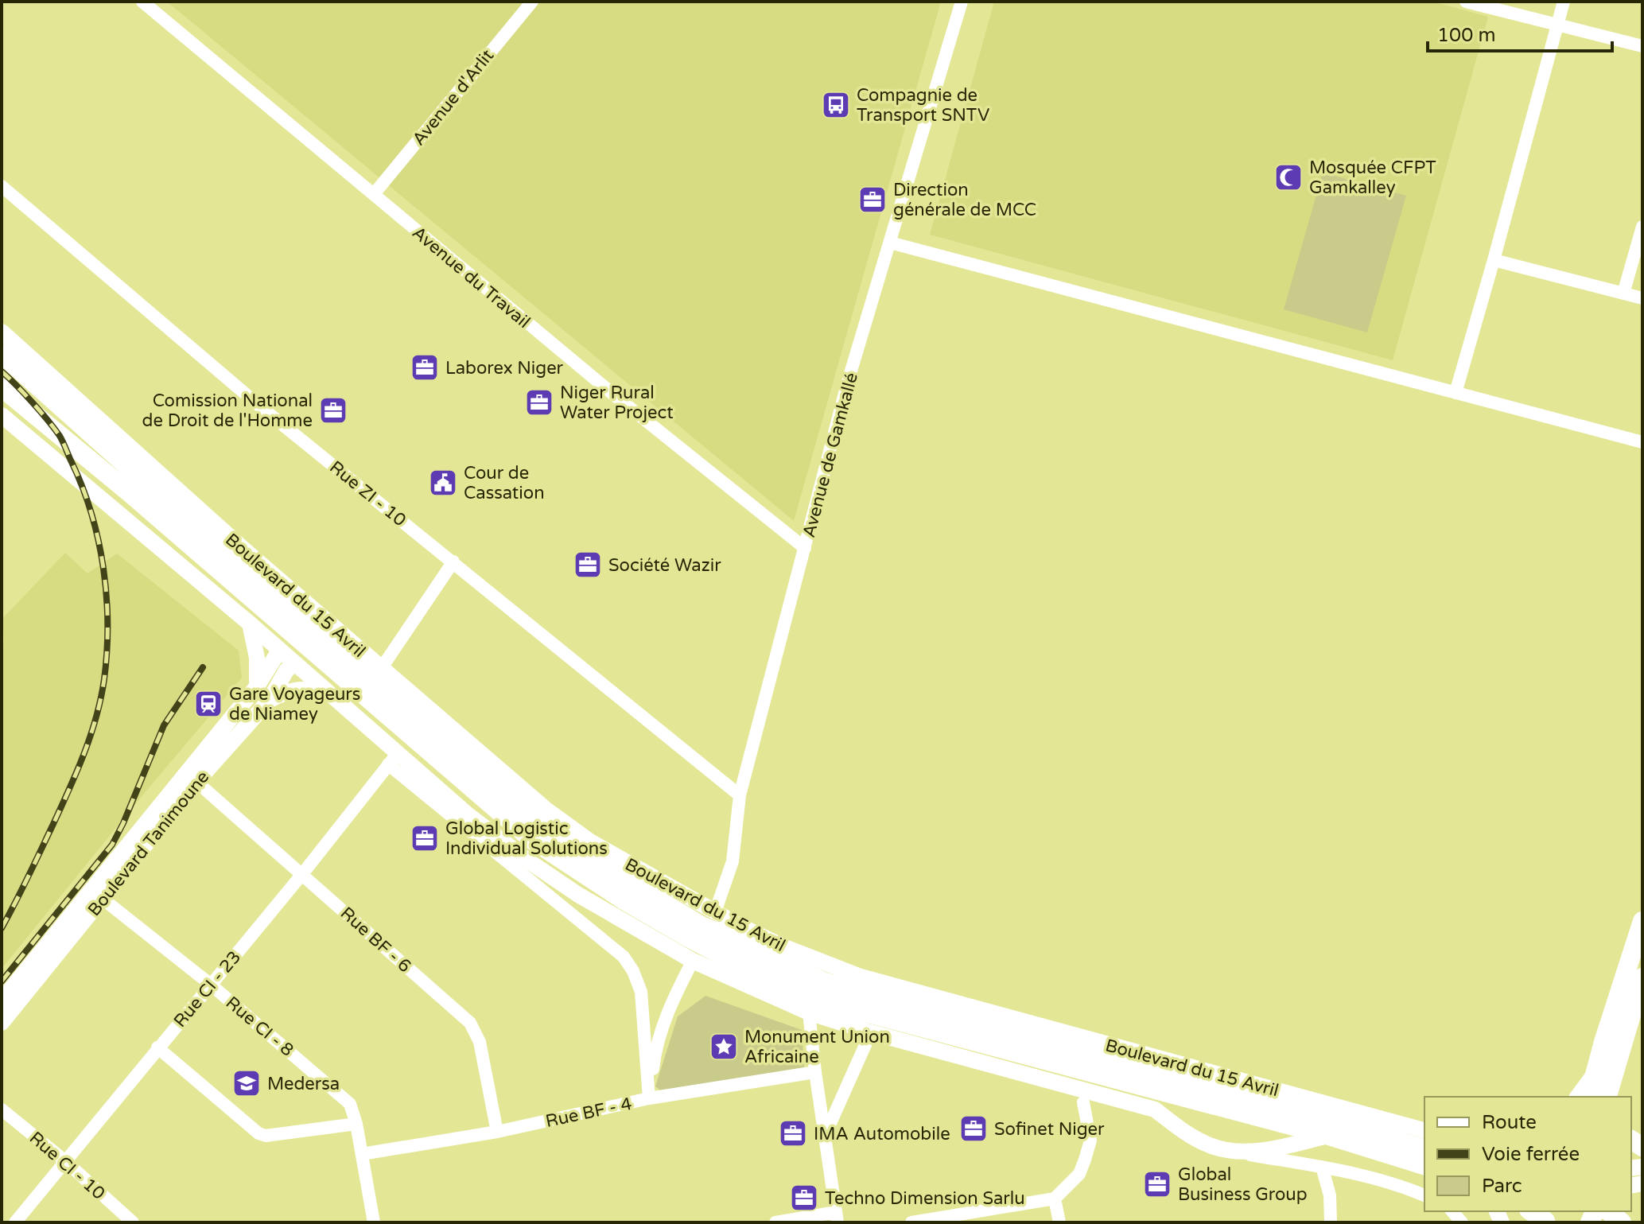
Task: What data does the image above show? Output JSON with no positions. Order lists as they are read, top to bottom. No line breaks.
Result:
{"streets":{"highway":["Boulevard du 15 Avril"],"main road":["Boulevard Tanimoune"],"street":["Avenue d'Arlit","Avenue du Travail","Avenue de Gamkallé","Rue ZI - 10","Rue BF - 6","Rue CI - 23","Rue CI - 8","Rue BF - 4","Rue CI - 10"]},"crossings":[["Avenue d'Arlit","Avenue du Travail"],["Avenue du Travail","Avenue de Gamkallé"],["Avenue de Gamkallé","Rue ZI - 10"],["Avenue de Gamkallé","Boulevard du 15 Avril"],["Boulevard Tanimoune","Rue BF - 6"],["Boulevard Tanimoune","Rue CI - 8"],["Rue BF - 6","Rue CI - 23"],["Rue BF - 6","Rue BF - 4"],["Rue CI - 23","Rue CI - 8"],["Rue CI - 23","Rue CI - 10"],["Rue CI - 8","Rue BF - 4"]],"places":{"bus stop":["Compagnie de Transport SNTV"],"mosque":["Mosquée CFPT Gamkalley"],"office":["Direction générale de MCC","Laborex Niger","Niger Rural Water Project","Comission National de Droit de l'Homme","Société Wazir","Global Logistic Individual Solutions","Sofinet Niger","IMA Automobile","Global Business Group","Techno Dimension Sarlu"],"public building":["Cour de Cassation"],"station":["Gare Voyageurs de Niamey"],"place":["Monument Union Africaine"],"school or university":["Medersa"]},"legend":["Route","Voie ferrée","Parc"],"scale_bar":"100 m"}
